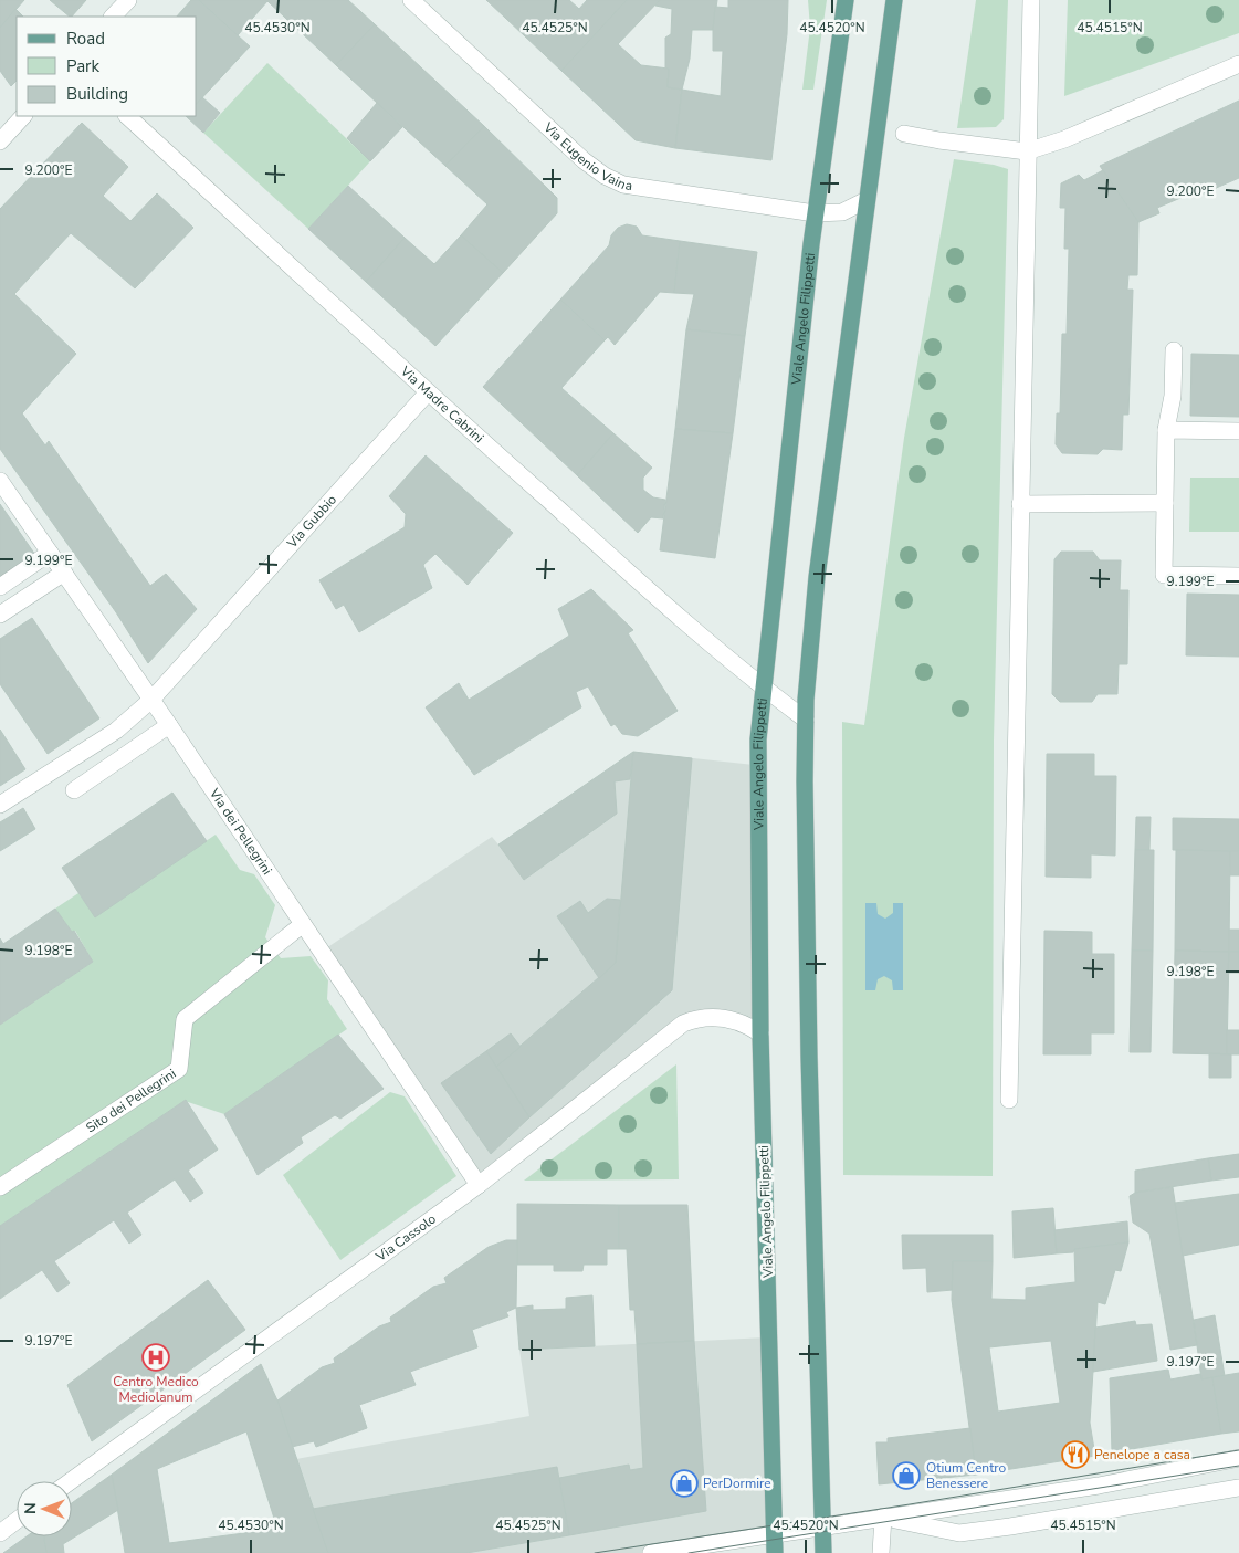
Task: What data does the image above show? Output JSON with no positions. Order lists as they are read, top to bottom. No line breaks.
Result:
{"streets":{"main road":["Viale Angelo Filippetti"],"street":["Via Eugenio Vaina","Via Madre Cabrini","Via Gubbio","Via dei Pellegrini","Sito dei Pellegrini","Via Cassolo"]},"crossings":[["Via Eugenio Vaina","Viale Angelo Filippetti"],["Viale Angelo Filippetti","Via Madre Cabrini"],["Viale Angelo Filippetti","Via Cassolo"],["Via Madre Cabrini","Via Gubbio"],["Via Gubbio","Via dei Pellegrini"],["Via dei Pellegrini","Sito dei Pellegrini"],["Via dei Pellegrini","Via Cassolo"]],"places":{"hospital":["Centro Medico Mediolanum"],"restaurant":["Penelope a casa"],"shop":["Otium Centro Benessere","PerDormire"]},"legend":["Road","Park","Building"],"north":"left","coordinates":["45.4530°N","45.4525°N","45.4520°N","45.4515°N","9.200°E","9.199°E","9.198°E","9.197°E"]}
